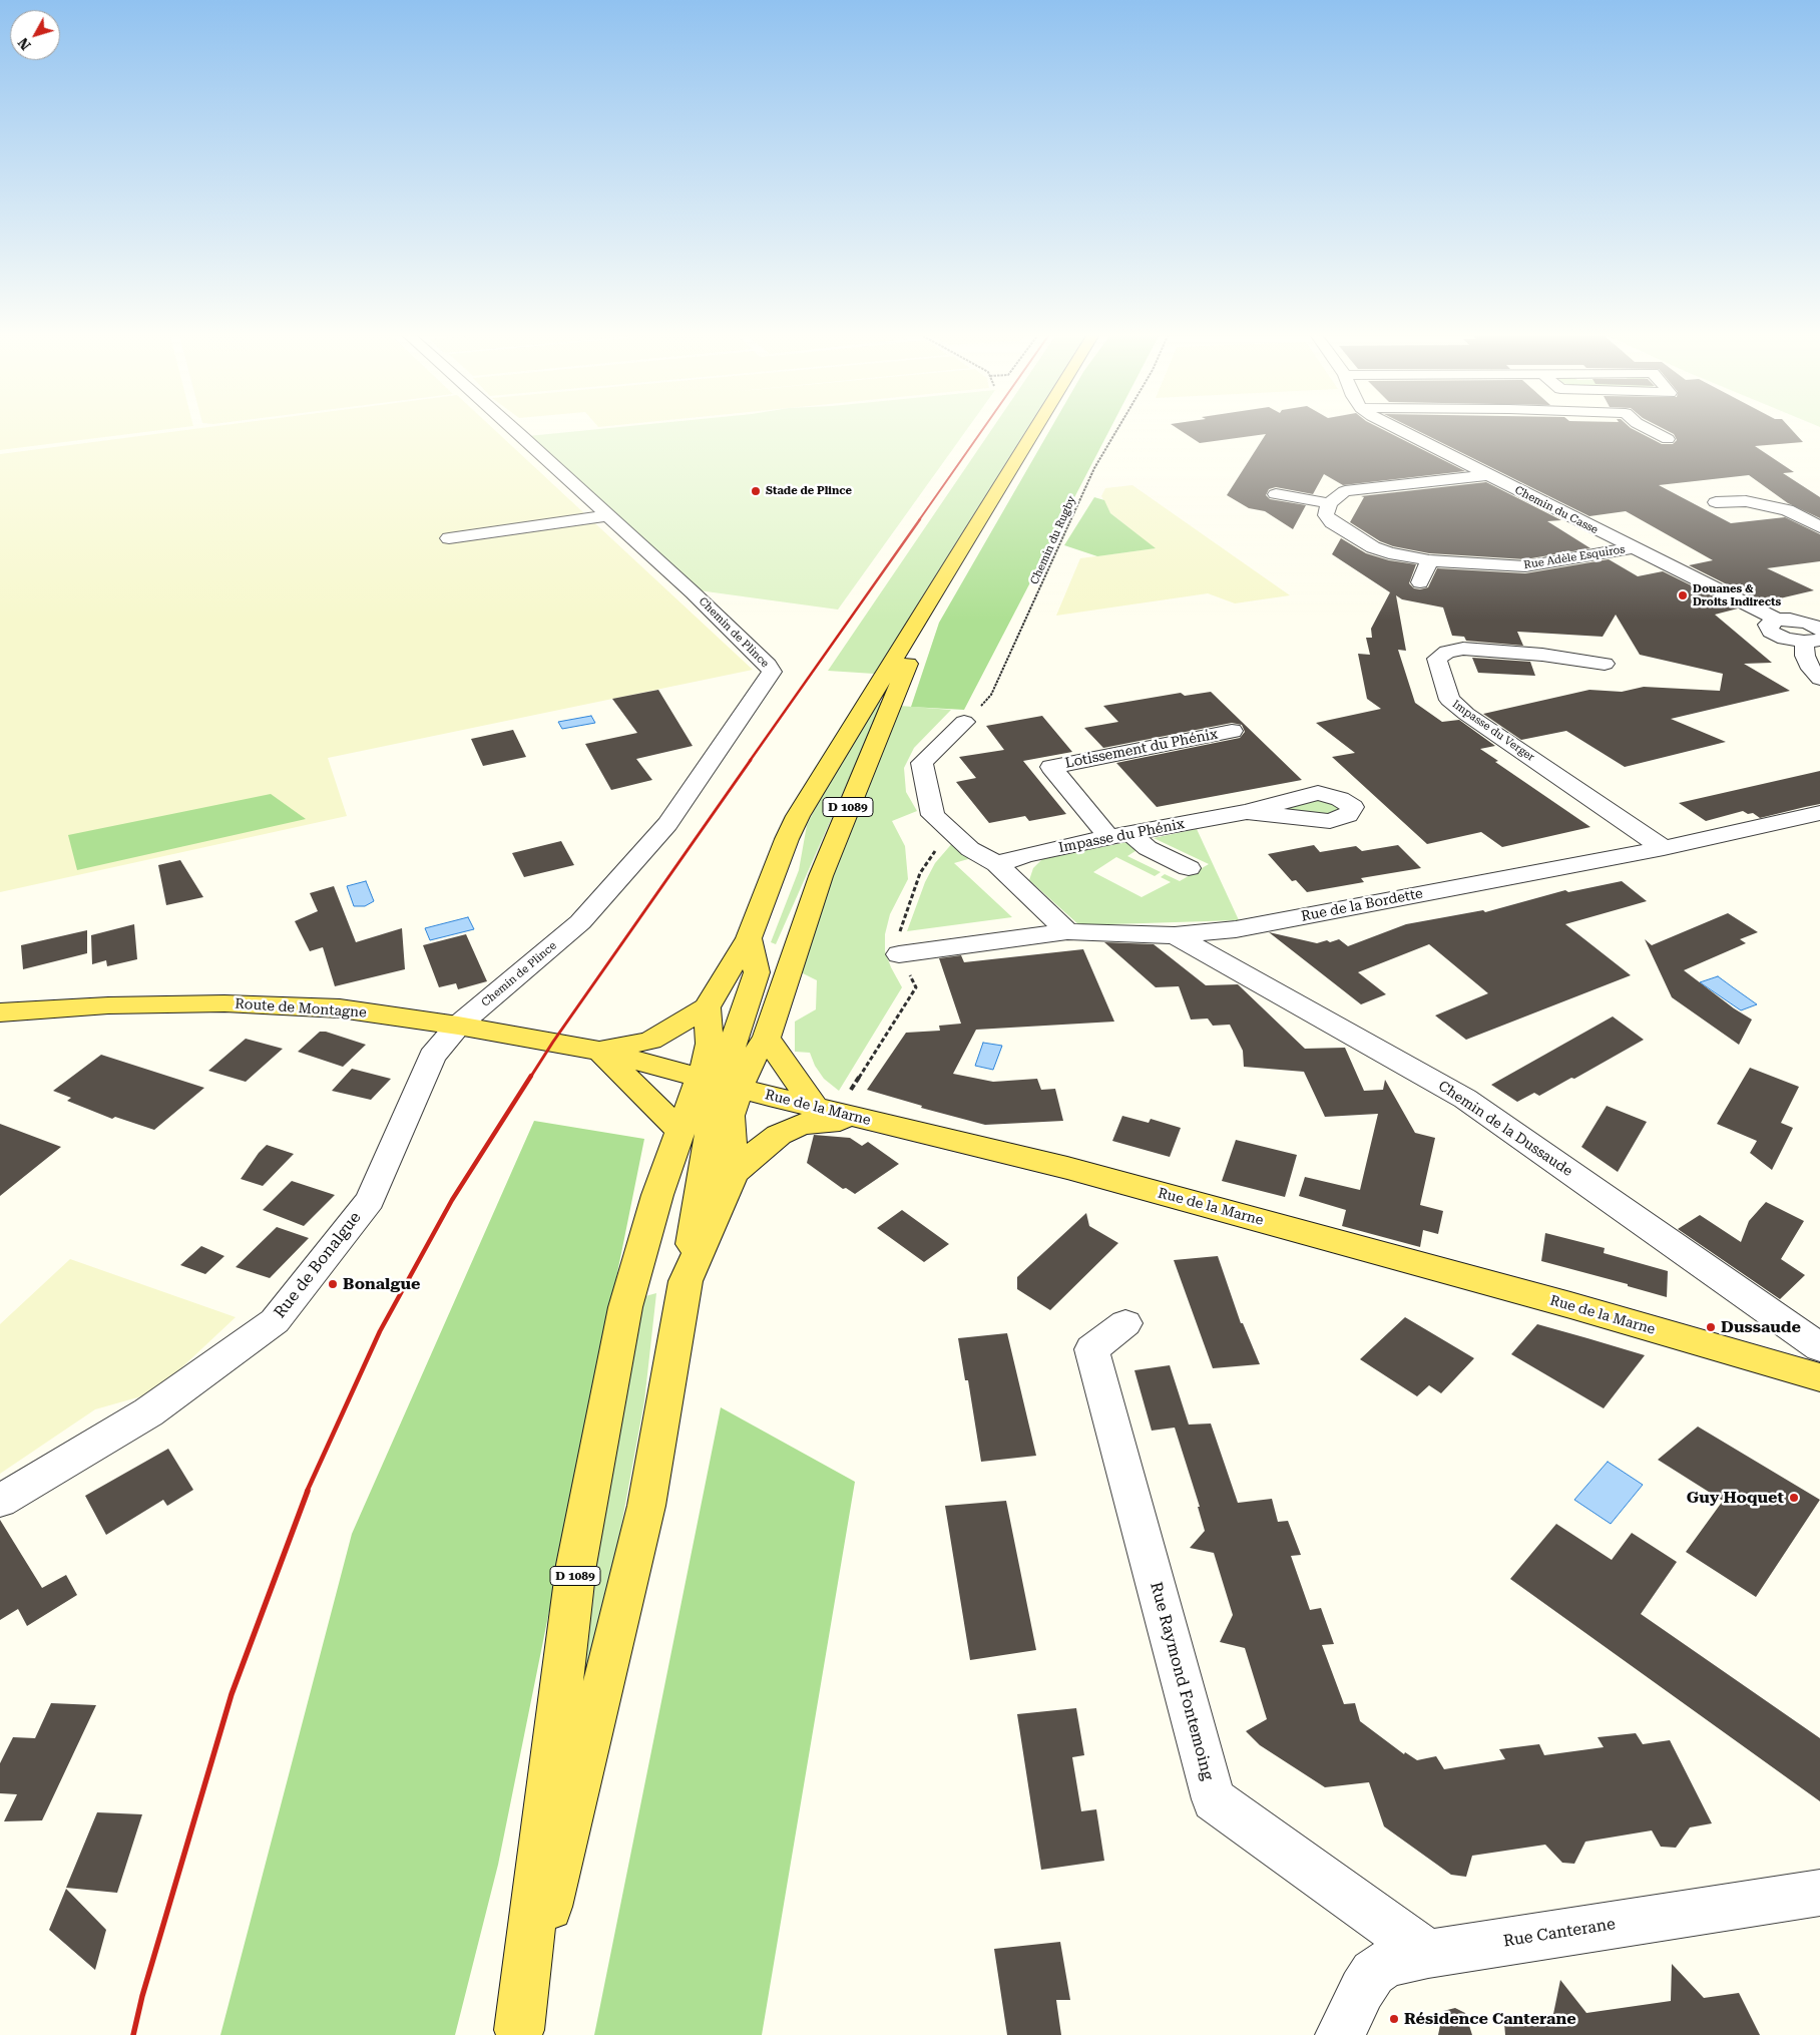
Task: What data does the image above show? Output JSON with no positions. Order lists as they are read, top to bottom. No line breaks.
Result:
{"streets":{"main road":["D 1089","Route de Montagne","Rue de la Marne"],"street":["Chemin du Casse","Rue Adèle Esquiros","Chemin de Plince","Impasse du Verger","Lotissement du Phénix","Impasse du Phénix","Rue de la Bordette","Chemin de la Dussaude","Rue de Bonalgue","Rue Raymond Fontemoing","Rue Canterane"],"path":["Chemin du Rugby"]},"crossings":[["Chemin du Casse","Rue Adèle Esquiros"],["Chemin de Plince","Route de Montagne"],["Chemin de Plince","Rue de Bonalgue"],["Impasse du Verger","Rue de la Bordette"],["Lotissement du Phénix","Impasse du Phénix"],["D 1089","Rue de la Marne"],["Rue de la Bordette","Chemin de la Dussaude"],["Route de Montagne","Rue de la Marne"],["Route de Montagne","Rue de Bonalgue"],["Rue Raymond Fontemoing","Rue Canterane"]],"places":["Stade de Plince","Douanes & Droits Indirects","Bonalgue","Dussaude","Guy Hoquet","Résidence Canterane"],"north":"bottom left"}
